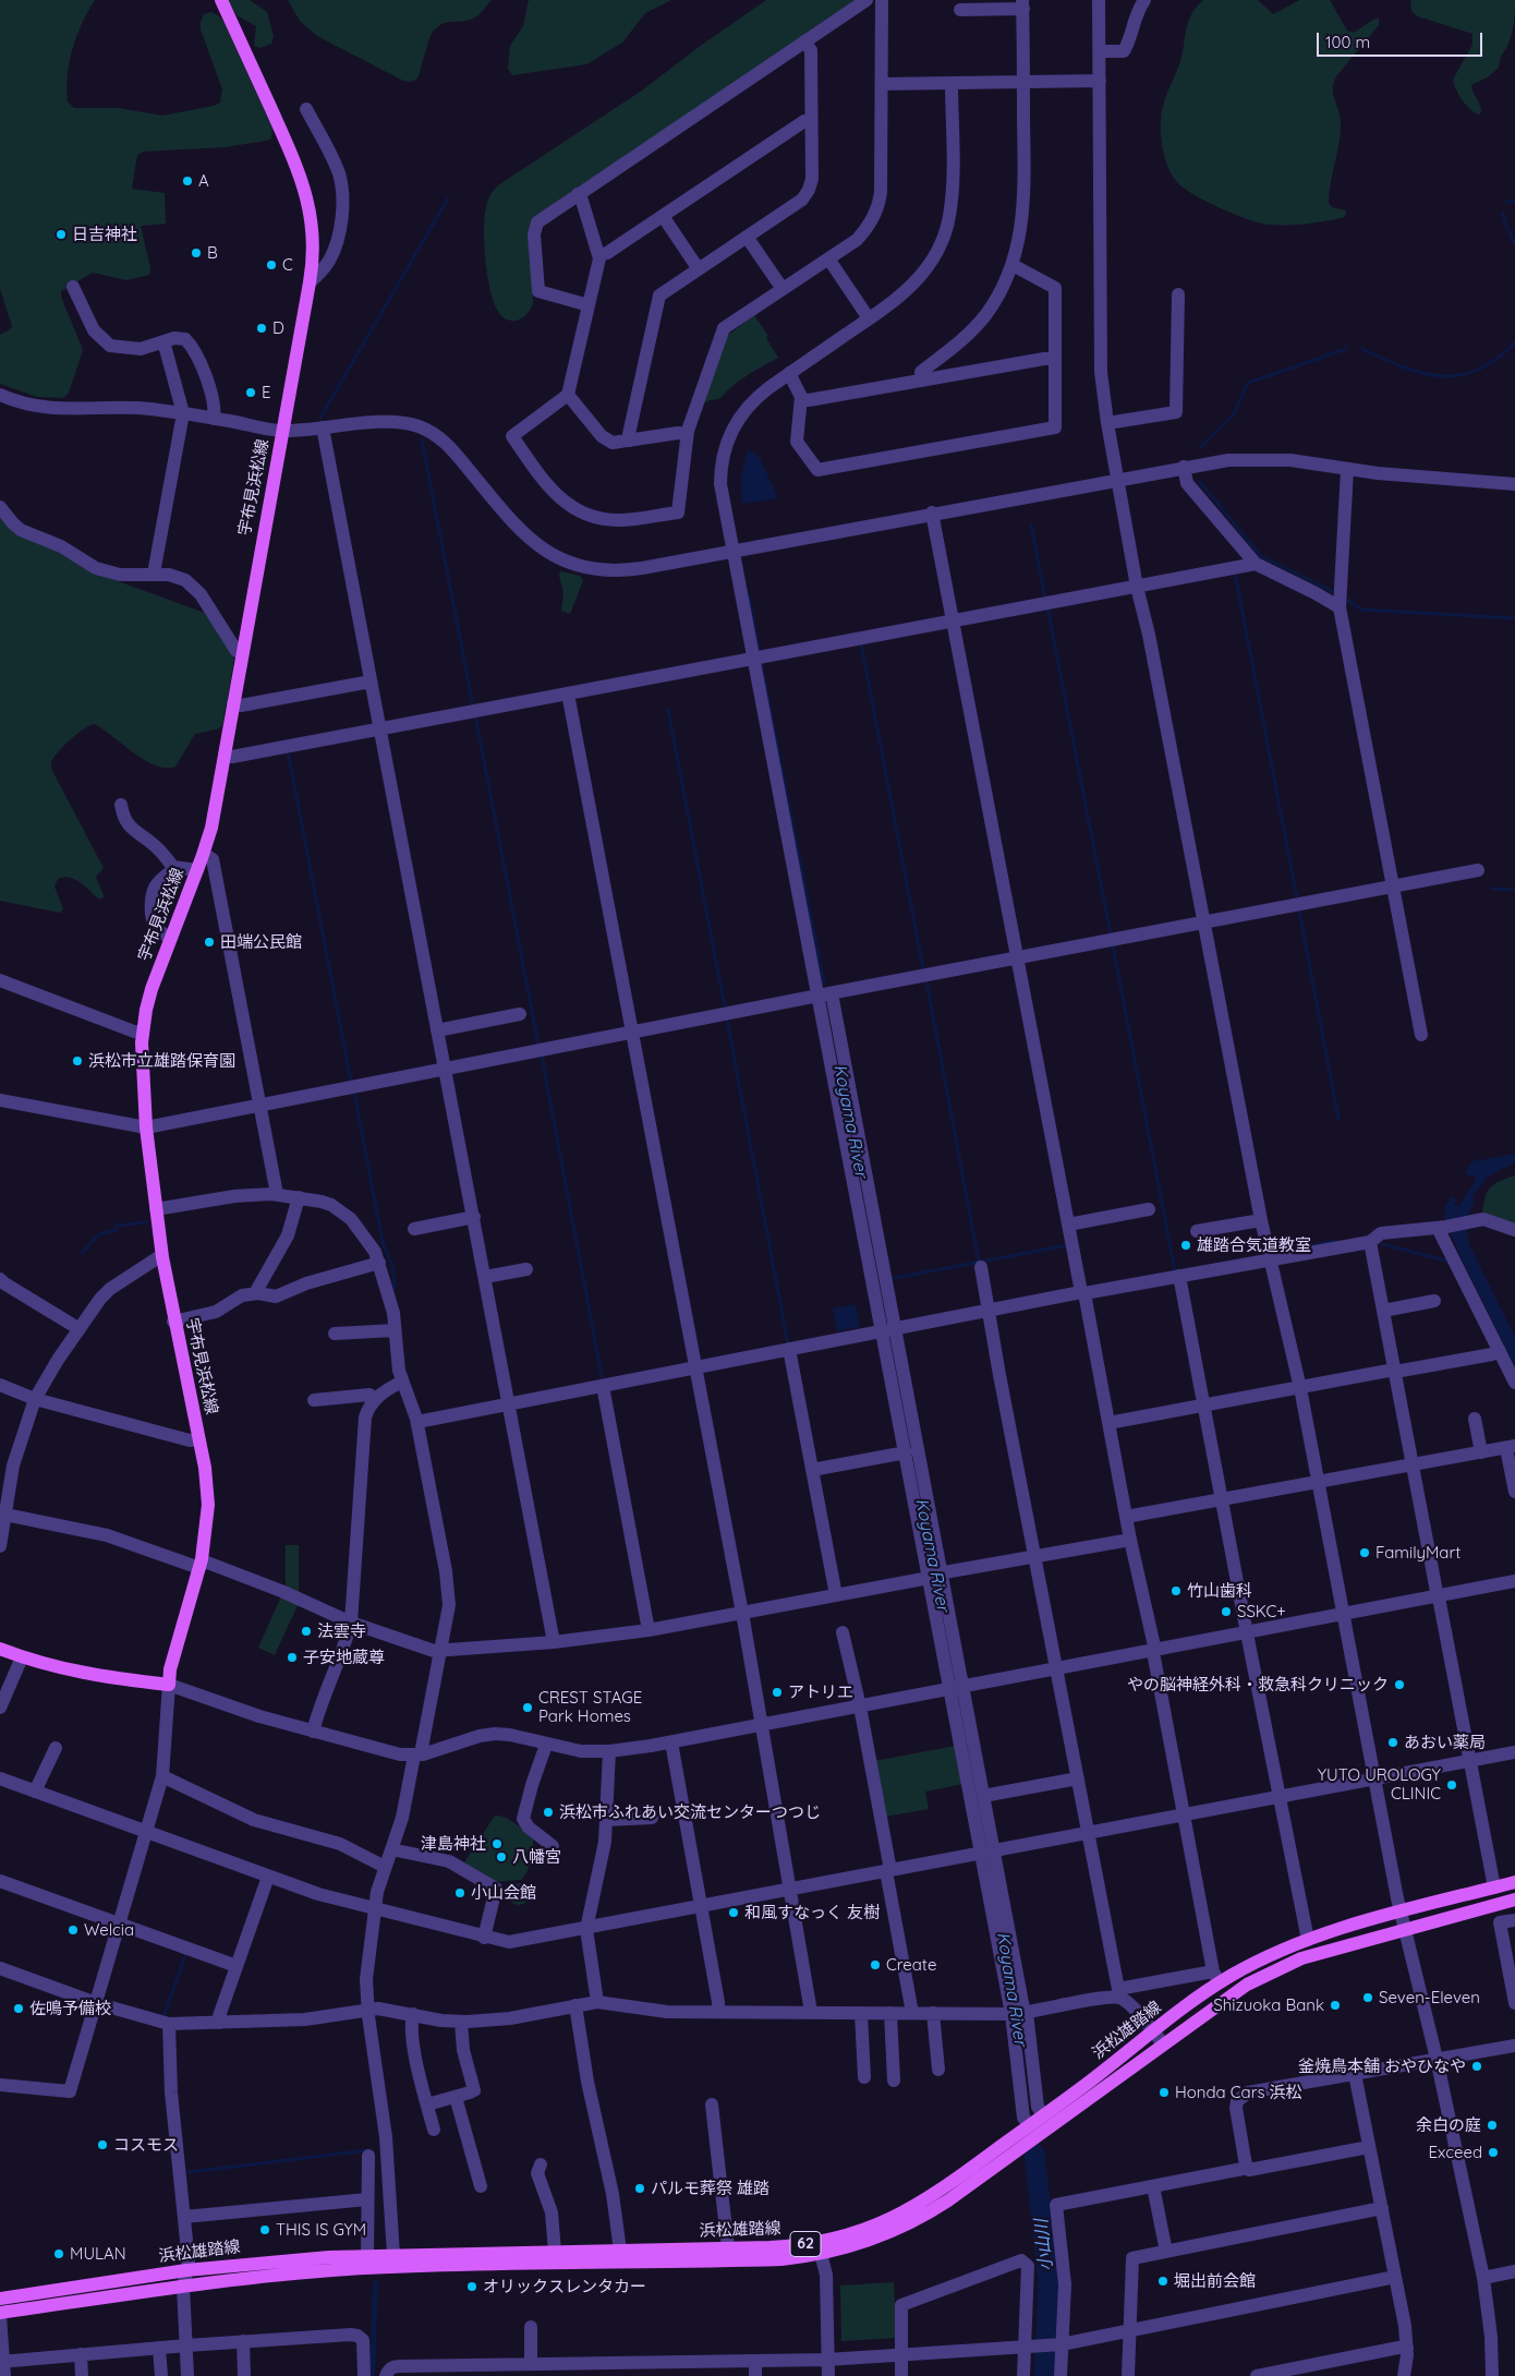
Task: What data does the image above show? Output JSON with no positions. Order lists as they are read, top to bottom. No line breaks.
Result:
{"streets":{"main road":["宇布見浜松線","浜松雄踏線","62"]},"water":["Koyama River","小山川"],"places":["A","日吉神社","B","C","D","E","田端公民館","浜松市立雄踏保育園","雄踏合気道教室","FamilyMart","竹山歯科","SSKC+","法雲寺","子安地蔵尊","やの脳神経外科・救急科クリニック","アトリエ","CREST STAGE Park Homes","あおい薬局","YUTO UROLOGY CLINIC","浜松市ふれあい交流センターつつじ","津島神社","八幡宮","小山会館","和風すなっく 友樹","Welcia","Create","Seven-Eleven","Shizuoka Bank","佐鳴予備校","釜焼鳥本舗 おやひなや","Honda Cars 浜松","余白の庭","コスモス","Exceed","パルモ葬祭 雄踏","THIS IS GYM","MULAN","堀出前会館","オリックスレンタカー"],"scale_bar":"100 m"}
